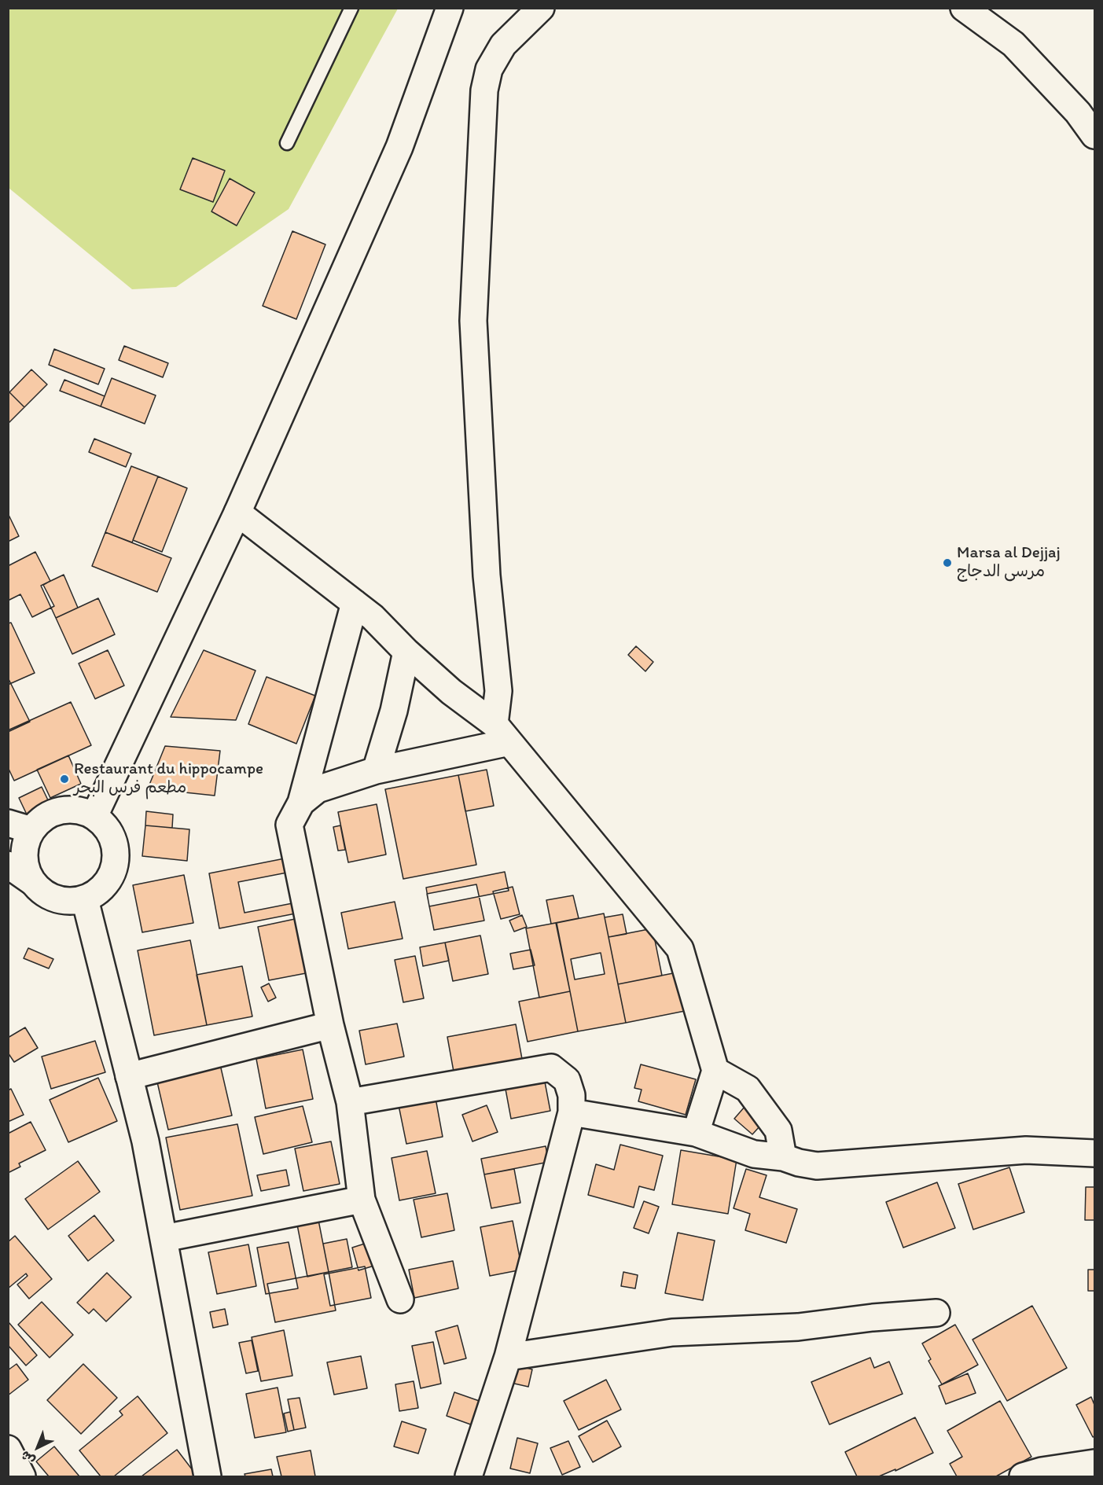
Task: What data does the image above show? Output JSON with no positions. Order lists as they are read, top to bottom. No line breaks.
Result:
{"places":["Marsa al Dejjaj مرسى الدجاج","Restaurant du hippocampe مطعم فرس البحر"],"north":"bottom left"}
